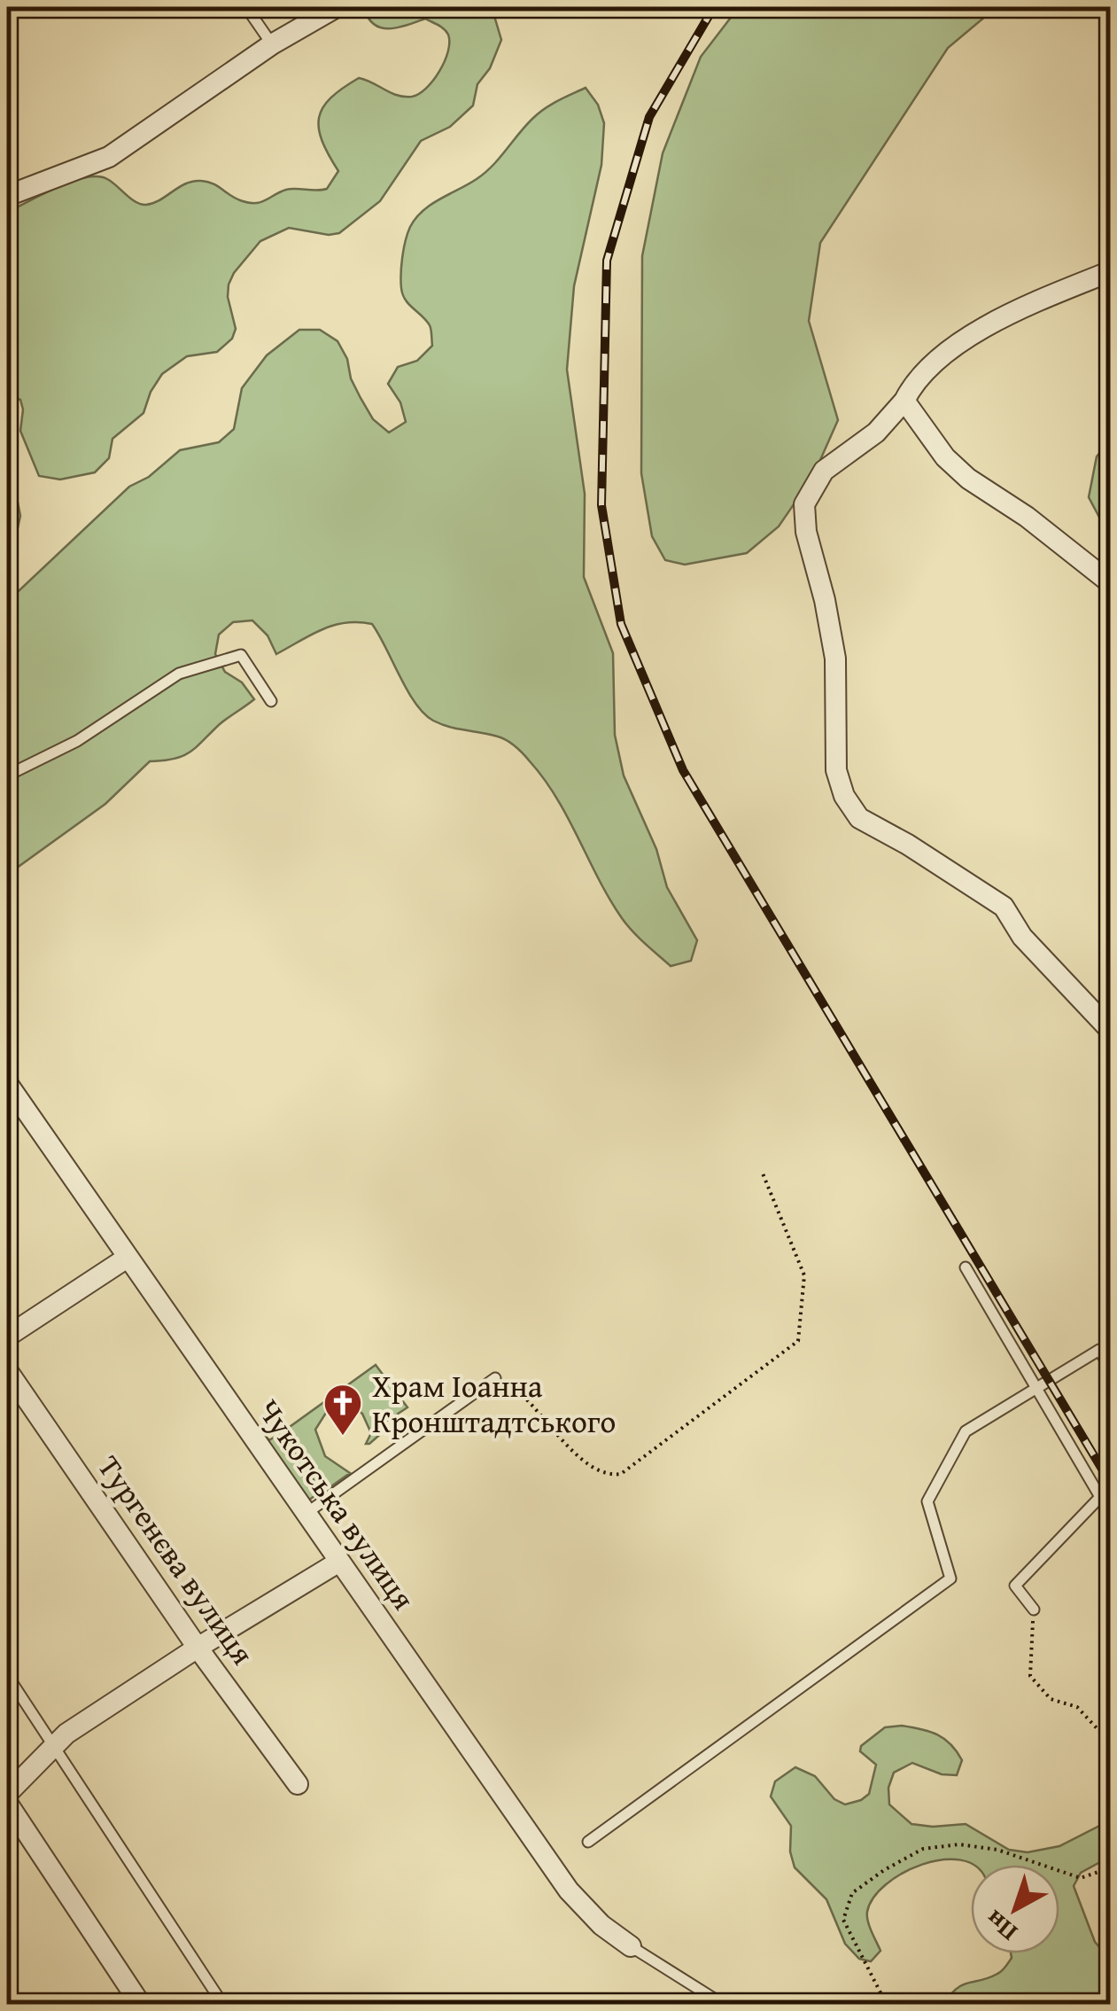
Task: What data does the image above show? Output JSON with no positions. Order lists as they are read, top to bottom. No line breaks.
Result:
{"streets":{"street":["Чукотська вулиця","Тургенєва вулиця"]},"places":{"church":["Храм Іоанна Кронштадтського"]},"north":"bottom left"}
